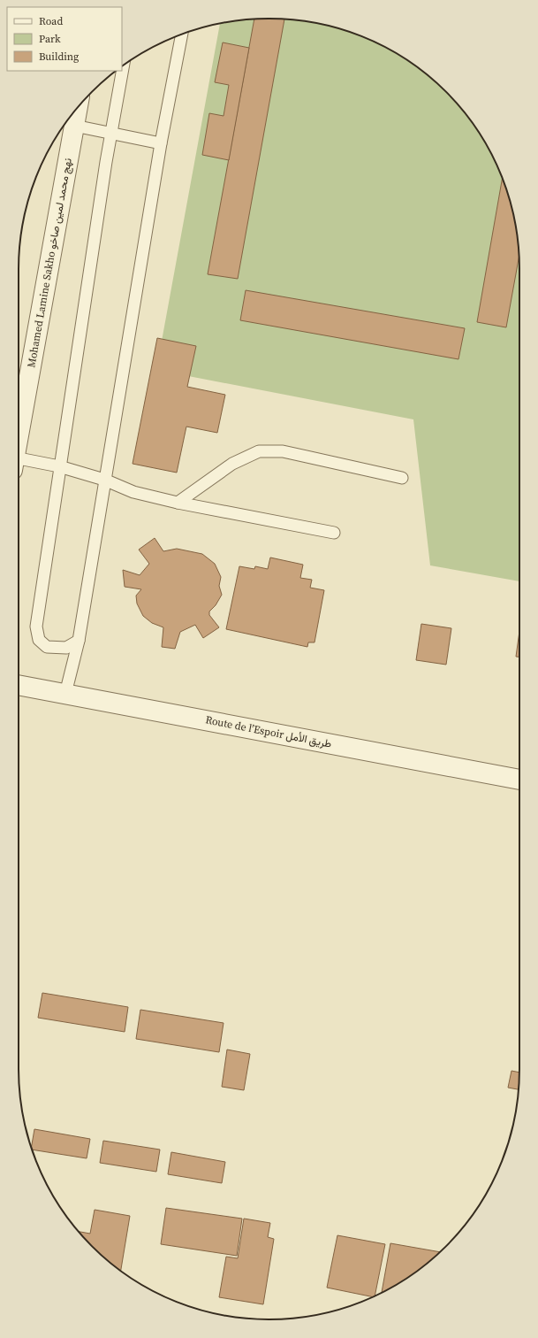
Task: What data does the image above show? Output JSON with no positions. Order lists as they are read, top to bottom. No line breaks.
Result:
{"streets":{"street":["Mohamed Lamine Sakho نهج محمد لمين صاخو","Route de l’Espoir طريق الأمل"]},"legend":["Road","Park","Building"]}
